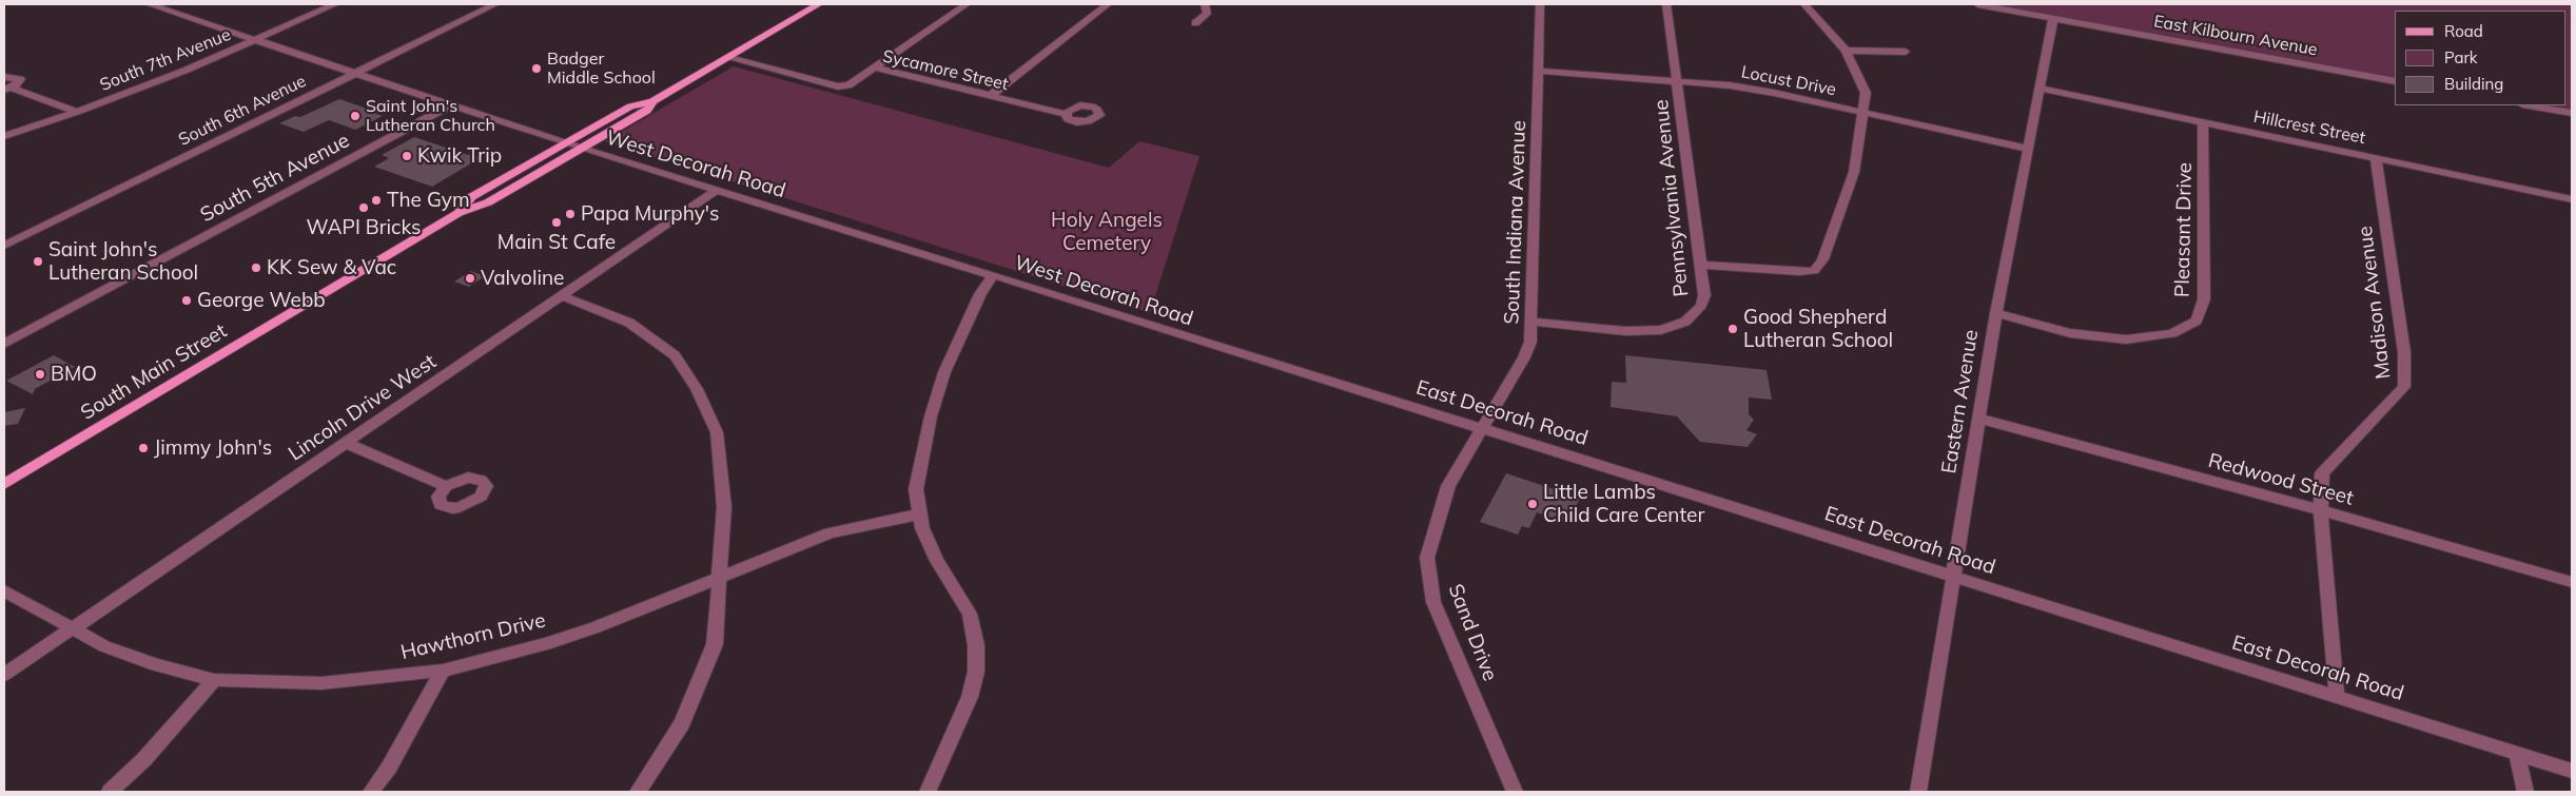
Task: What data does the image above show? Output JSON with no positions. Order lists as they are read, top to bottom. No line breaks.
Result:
{"streets":{"main road":["South Main Street"],"street":["East Kilbourn Avenue","South 7th Avenue","Sycamore Street","Locust Drive","South 6th Avenue","Hillcrest Street","West Decorah Road","South 5th Avenue","Pennsylvania Avenue","South Indiana Avenue","Pleasant Drive","Madison Avenue","Eastern Avenue","Lincoln Drive West","East Decorah Road","Redwood Street","Sand Drive","Hawthorn Drive"]},"crossings":[["East Kilbourn Avenue","Eastern Avenue"],["South 7th Avenue","West Decorah Road"],["Sycamore Street","South Main Street"],["Locust Drive","Pennsylvania Avenue"],["Locust Drive","South Indiana Avenue"],["Locust Drive","Eastern Avenue"],["South 6th Avenue","West Decorah Road"],["Hillcrest Street","Pleasant Drive"],["Hillcrest Street","Madison Avenue"],["Hillcrest Street","Eastern Avenue"],["West Decorah Road","South 5th Avenue"],["West Decorah Road","South Main Street"],["West Decorah Road","Lincoln Drive West"],["West Decorah Road","East Decorah Road"],["Pennsylvania Avenue","South Indiana Avenue"],["South Indiana Avenue","East Decorah Road"],["South Indiana Avenue","Sand Drive"],["Pleasant Drive","Eastern Avenue"],["Madison Avenue","East Decorah Road"],["Madison Avenue","Redwood Street"],["Eastern Avenue","East Decorah Road"],["Eastern Avenue","Redwood Street"],["Lincoln Drive West","Hawthorn Drive"],["East Decorah Road","Sand Drive"]],"parks":["Holy Angels Cemetery"],"places":["Badger Middle School","Saint John's Lutheran Church","Kwik Trip","The Gym","WAPI Bricks","Papa Murphy's","Main St Cafe","Saint John's Lutheran School","KK Sew & Vac","Valvoline","George Webb","Good Shepherd Lutheran School","BMO","Jimmy John's","Little Lambs Child Care Center"],"legend":["Road","Park","Building"]}
